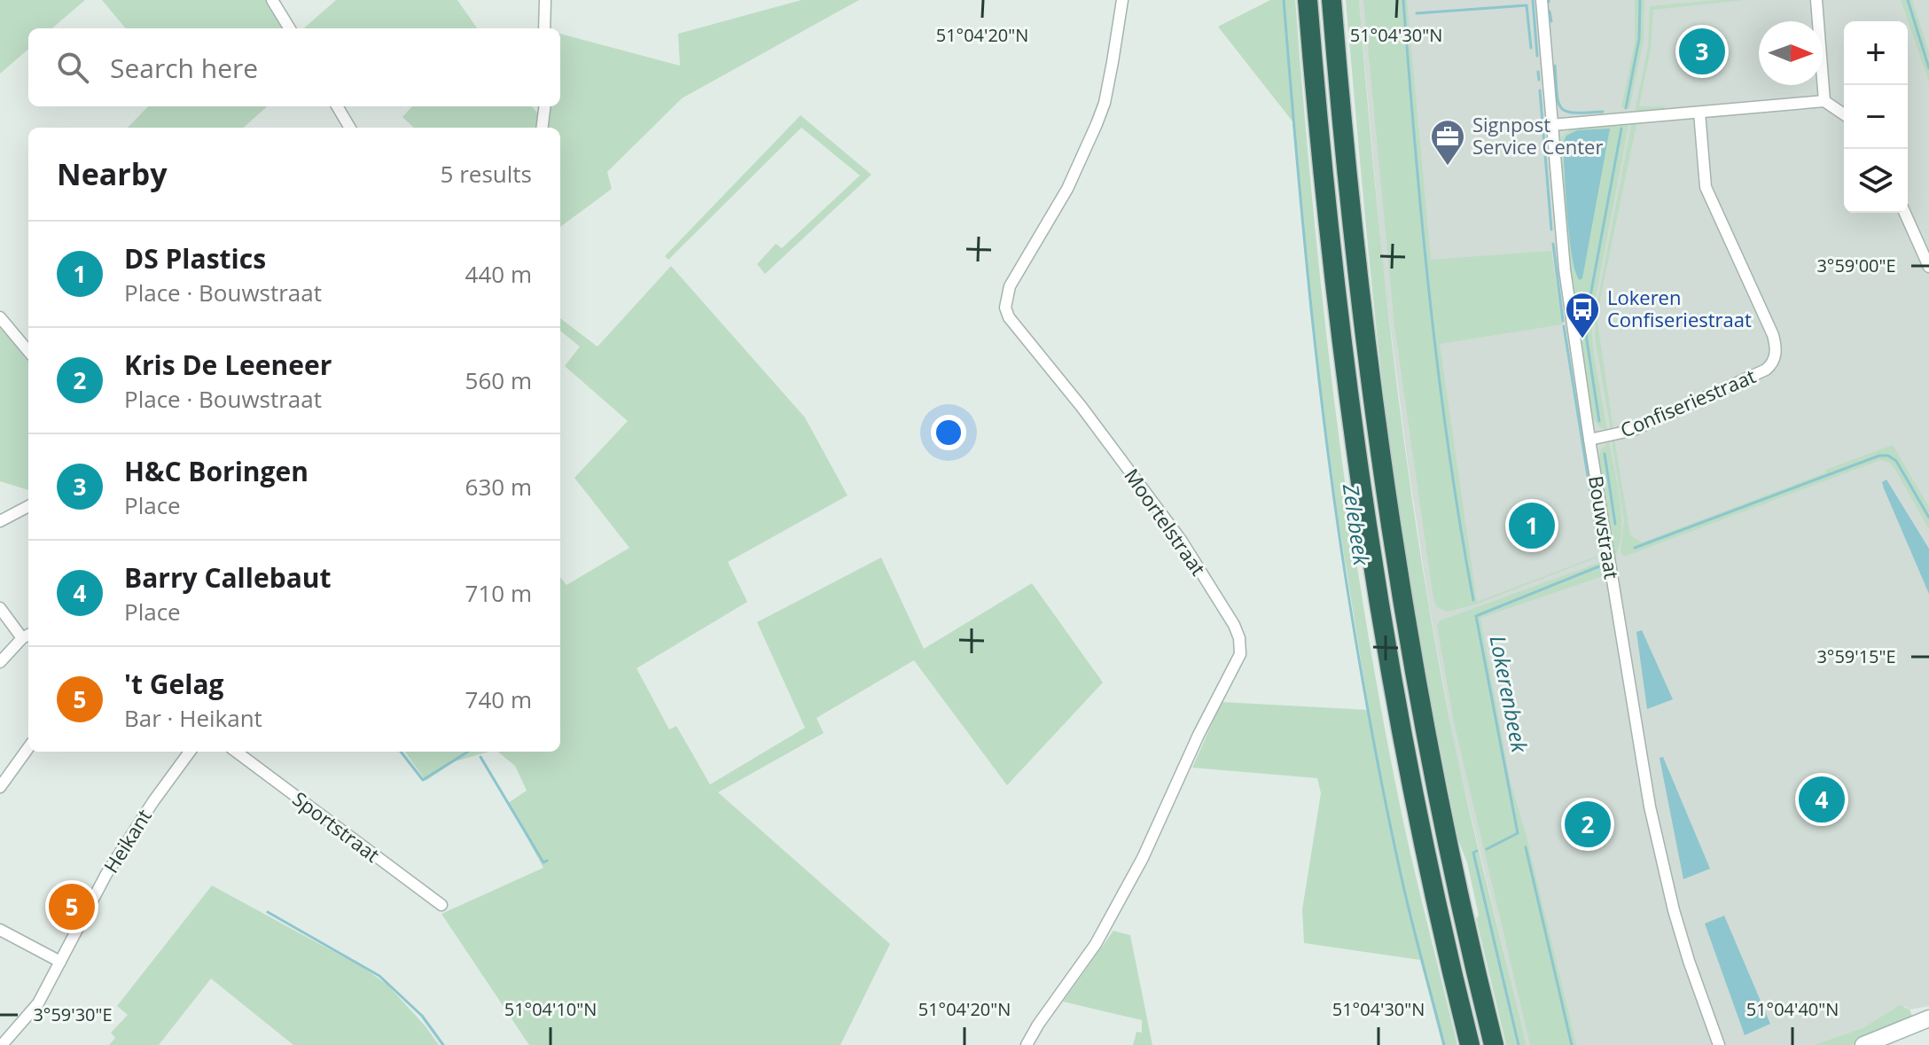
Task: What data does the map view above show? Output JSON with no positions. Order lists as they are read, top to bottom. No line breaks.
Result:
{"streets":{"street":["Confiseriestraat","Moortelstraat","Bouwstraat","Sportstraat","Heikant"]},"crossings":[["Confiseriestraat","Bouwstraat"]],"water":["Zelebeek","Lokerenbeek"],"places":{"office":["Signpost Service Center"],"bus stop":["Lokeren Confiseriestraat"]},"north":"right","page":{"map_buttons":["+","−"],"pins":["3","1","4","2","5"],"search":"Search here","heading":["Nearby","5 results"],"list":[{"mark":"1","name":"DS Plastics","note":"Place · Bouwstraat","value":"440 m"},{"mark":"2","name":"Kris De Leeneer","note":"Place · Bouwstraat","value":"560 m"},{"mark":"3","name":"H&C Boringen","note":"Place","value":"630 m"},{"mark":"4","name":"Barry Callebaut","note":"Place","value":"710 m"},{"mark":"5","name":"'t Gelag","note":"Bar · Heikant","value":"740 m"}]},"coordinates":["51°04'20\"N","51°04'30\"N","3°59'00\"E","3°59'15\"E","51°04'10\"N","51°04'40\"N","3°59'30\"E"]}
